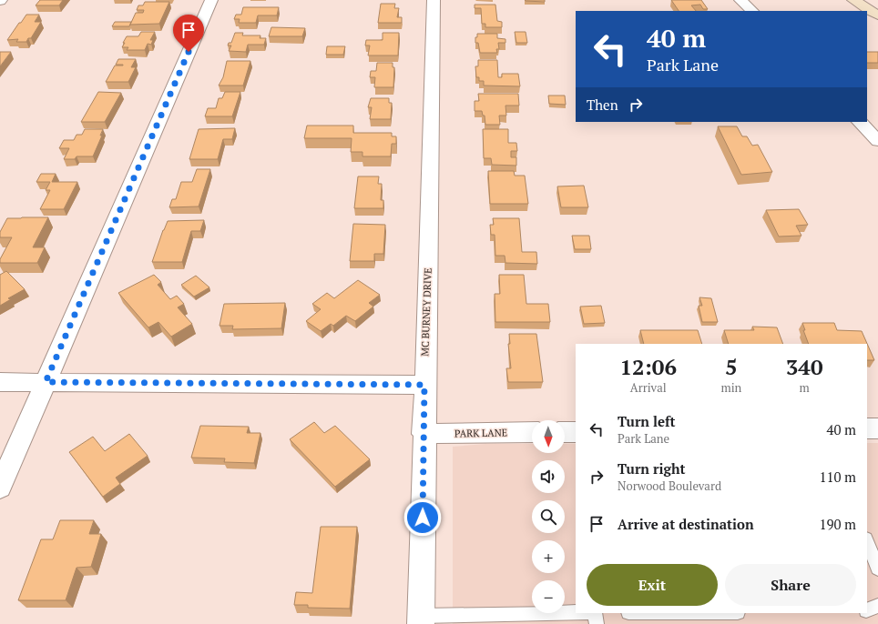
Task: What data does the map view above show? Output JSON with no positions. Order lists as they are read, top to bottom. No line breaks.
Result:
{"streets":{"street":["MC BURNEY DRIVE","PARK LANE"]},"crossings":[["MC BURNEY DRIVE","PARK LANE"]],"north":"bottom","page":{"turn":["40 m","Park Lane"],"then":"Then","eta":["12:06","Arrival","5","min","340","m"],"list":[{"name":"Turn left","note":"Park Lane","value":"40 m"},{"name":"Turn right","note":"Norwood Boulevard","value":"110 m"},{"name":"Arrive at destination","value":"190 m"}],"map_buttons":["+","−"],"buttons":["Exit","Share"]}}
